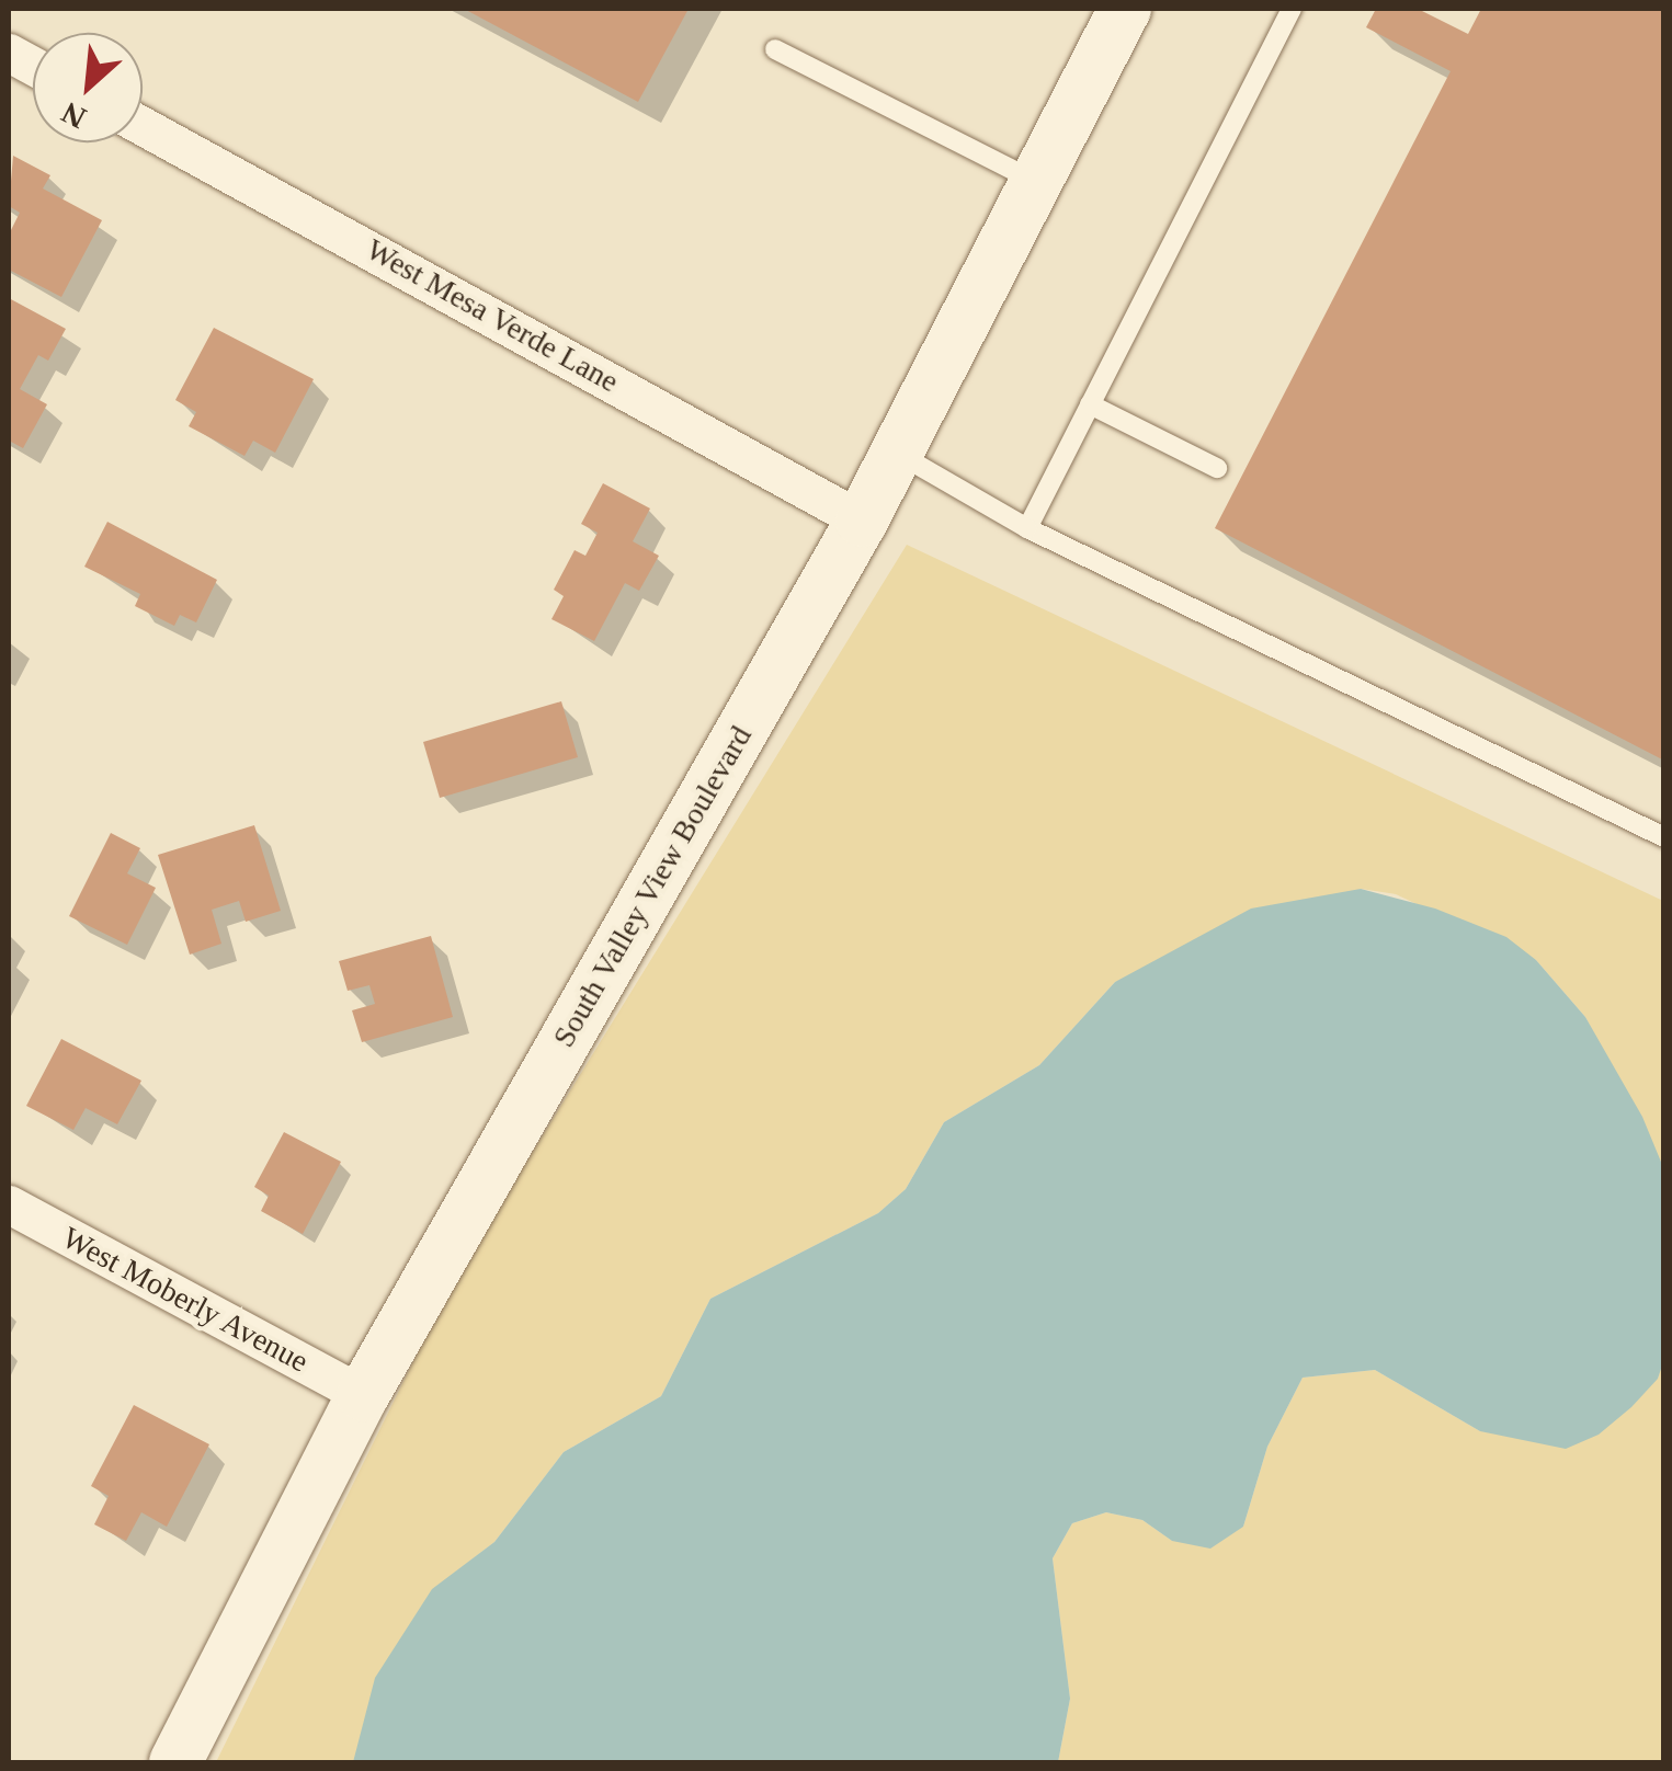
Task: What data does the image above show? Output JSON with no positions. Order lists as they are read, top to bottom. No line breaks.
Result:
{"streets":{"main road":["South Valley View Boulevard"],"street":["West Mesa Verde Lane","West Moberly Avenue"]},"crossings":[["West Mesa Verde Lane","South Valley View Boulevard"],["South Valley View Boulevard","West Moberly Avenue"]],"north":"bottom left"}
